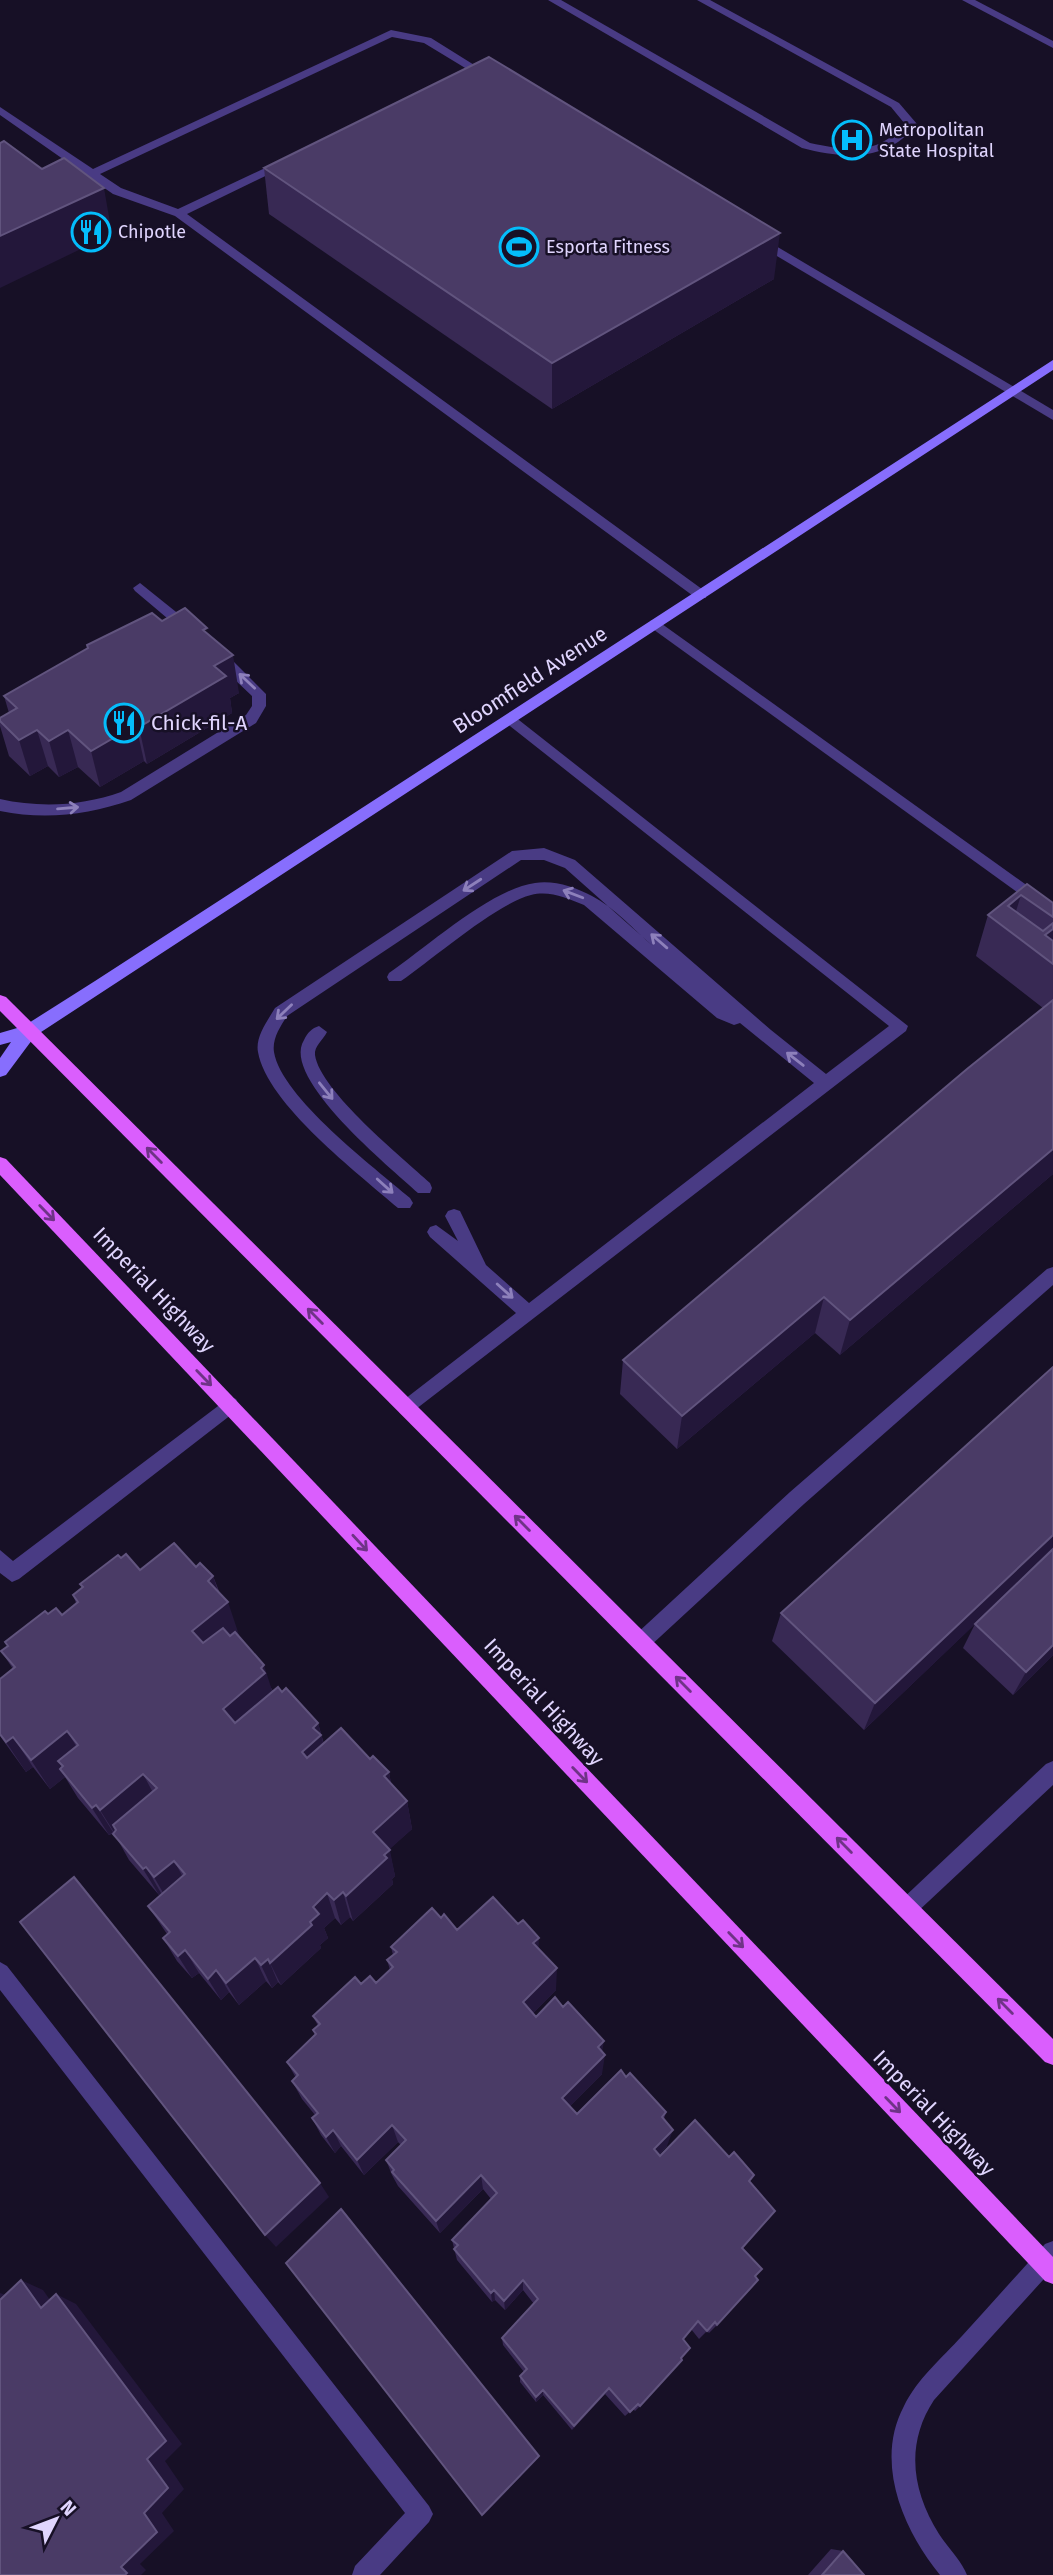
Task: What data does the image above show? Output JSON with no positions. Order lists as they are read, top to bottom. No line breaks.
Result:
{"streets":{"main road":["Bloomfield Avenue","Imperial Highway"]},"places":{"hospital":["Metropolitan State Hospital"],"restaurant":["Chipotle","Chick-fil-A"],"sports":["Esporta Fitness"]},"north":"top right"}
